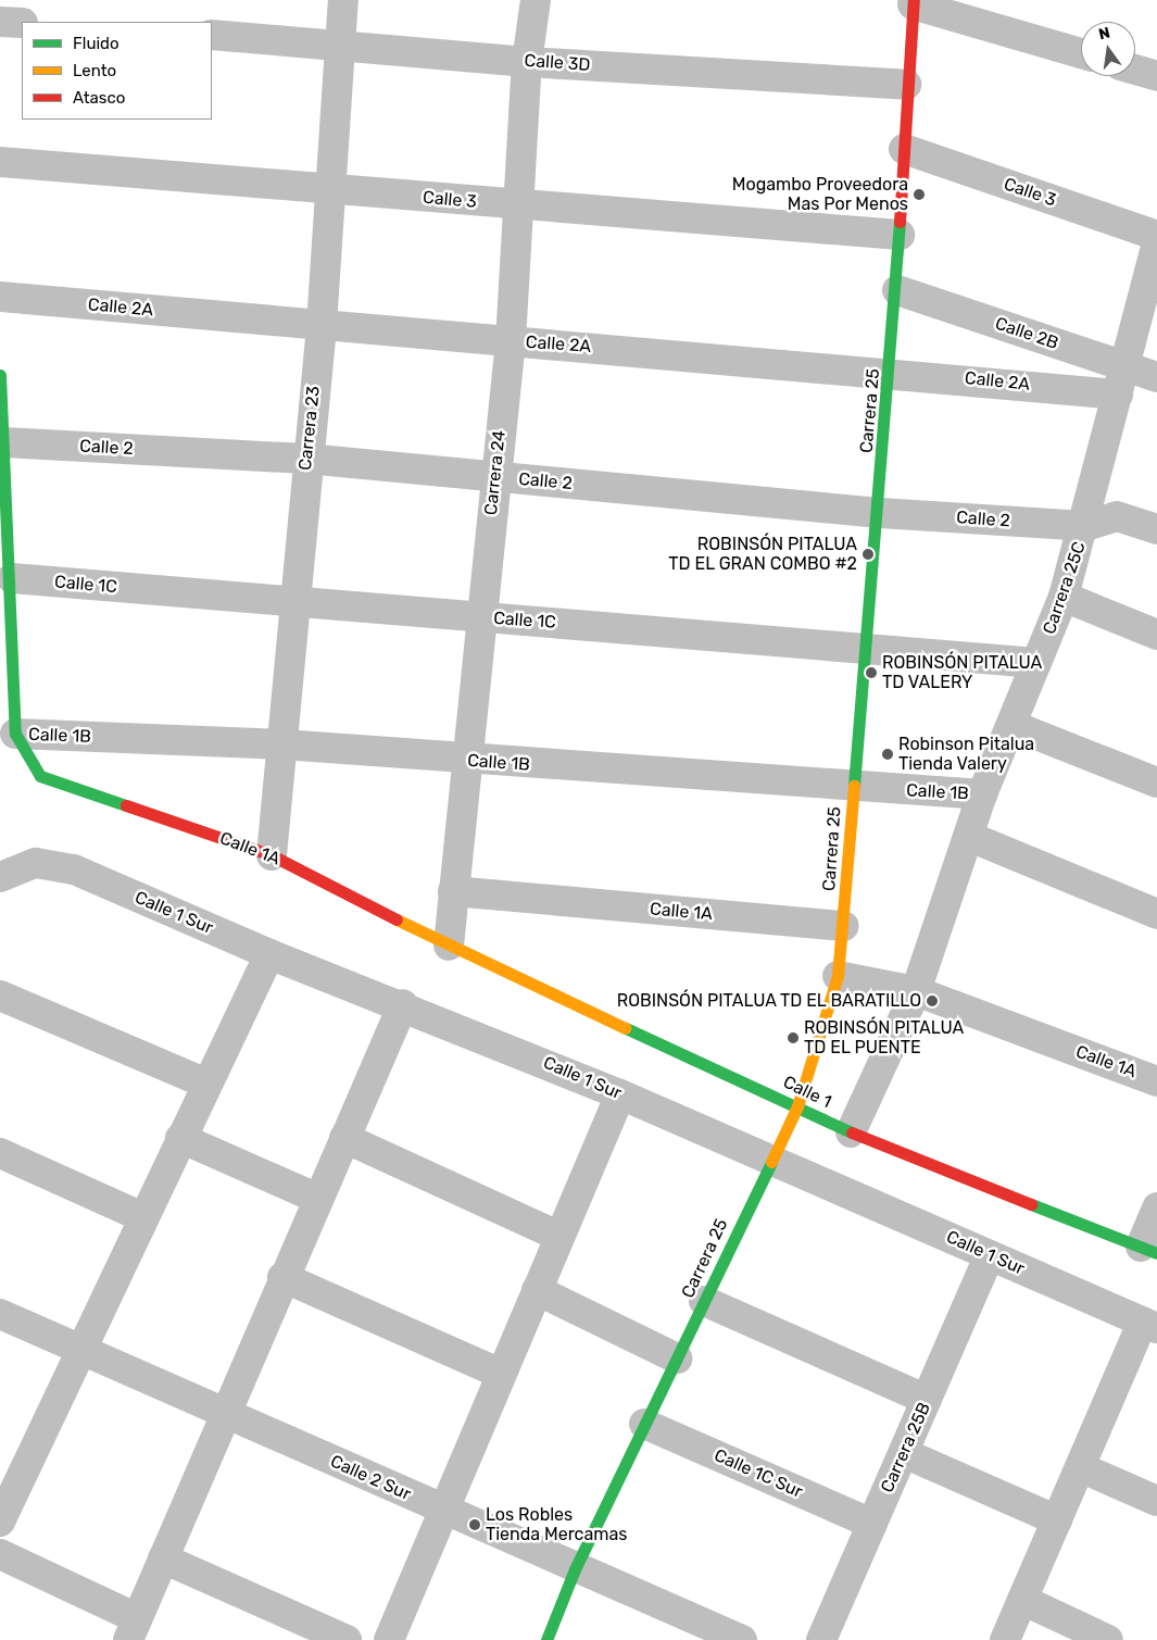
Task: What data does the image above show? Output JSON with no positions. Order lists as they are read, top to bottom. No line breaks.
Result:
{"streets":{"street":["Calle 3D","Calle 3","Calle 2A","Calle 2B","Carrera 25","Carrera 23","Calle 2","Carrera 24","Calle 1C","Carrera 25C","Calle 1B","Calle 1A","Calle 1 Sur","Calle 1","Carrera 25B","Calle 1C Sur","Calle 2 Sur"]},"crossings":[["Calle 3D","Carrera 25"],["Calle 3D","Carrera 23"],["Calle 3D","Carrera 24"],["Calle 3","Carrera 25"],["Calle 3","Carrera 23"],["Calle 3","Carrera 24"],["Calle 2A","Calle 2B"],["Calle 2A","Carrera 25"],["Calle 2A","Carrera 23"],["Calle 2A","Carrera 24"],["Calle 2A","Carrera 25C"],["Calle 2B","Carrera 25"],["Calle 2B","Carrera 25C"],["Carrera 25","Calle 2"],["Carrera 25","Calle 1C"],["Carrera 25","Calle 1B"],["Carrera 25","Calle 1A"],["Carrera 25","Calle 1 Sur"],["Carrera 25","Calle 1"],["Carrera 25","Calle 1C Sur"],["Carrera 25","Calle 2 Sur"],["Carrera 23","Calle 2"],["Carrera 23","Calle 1C"],["Carrera 23","Calle 1B"],["Carrera 23","Calle 1A"],["Calle 2","Carrera 24"],["Calle 2","Carrera 25C"],["Carrera 24","Calle 1C"],["Carrera 24","Calle 1B"],["Carrera 24","Calle 1A"],["Carrera 24","Calle 1"],["Calle 1C","Carrera 25C"],["Carrera 25C","Calle 1B"],["Carrera 25C","Calle 1A"],["Carrera 25C","Calle 1"],["Calle 1B","Calle 1A"],["Calle 1A","Calle 1"],["Calle 1 Sur","Carrera 25B"],["Carrera 25B","Calle 1C Sur"]],"places":["Mogambo Proveedora Mas Por Menos","ROBINSÓN PITALUA TD EL GRAN COMBO #2","ROBINSÓN PITALUA TD VALERY","Robinson Pitalua Tienda Valery","ROBINSÓN PITALUA TD EL BARATILLO","ROBINSÓN PITALUA TD EL PUENTE","Los Robles Tienda Mercamas"],"legend":["Fluido","Lento","Atasco"],"north":"top"}
